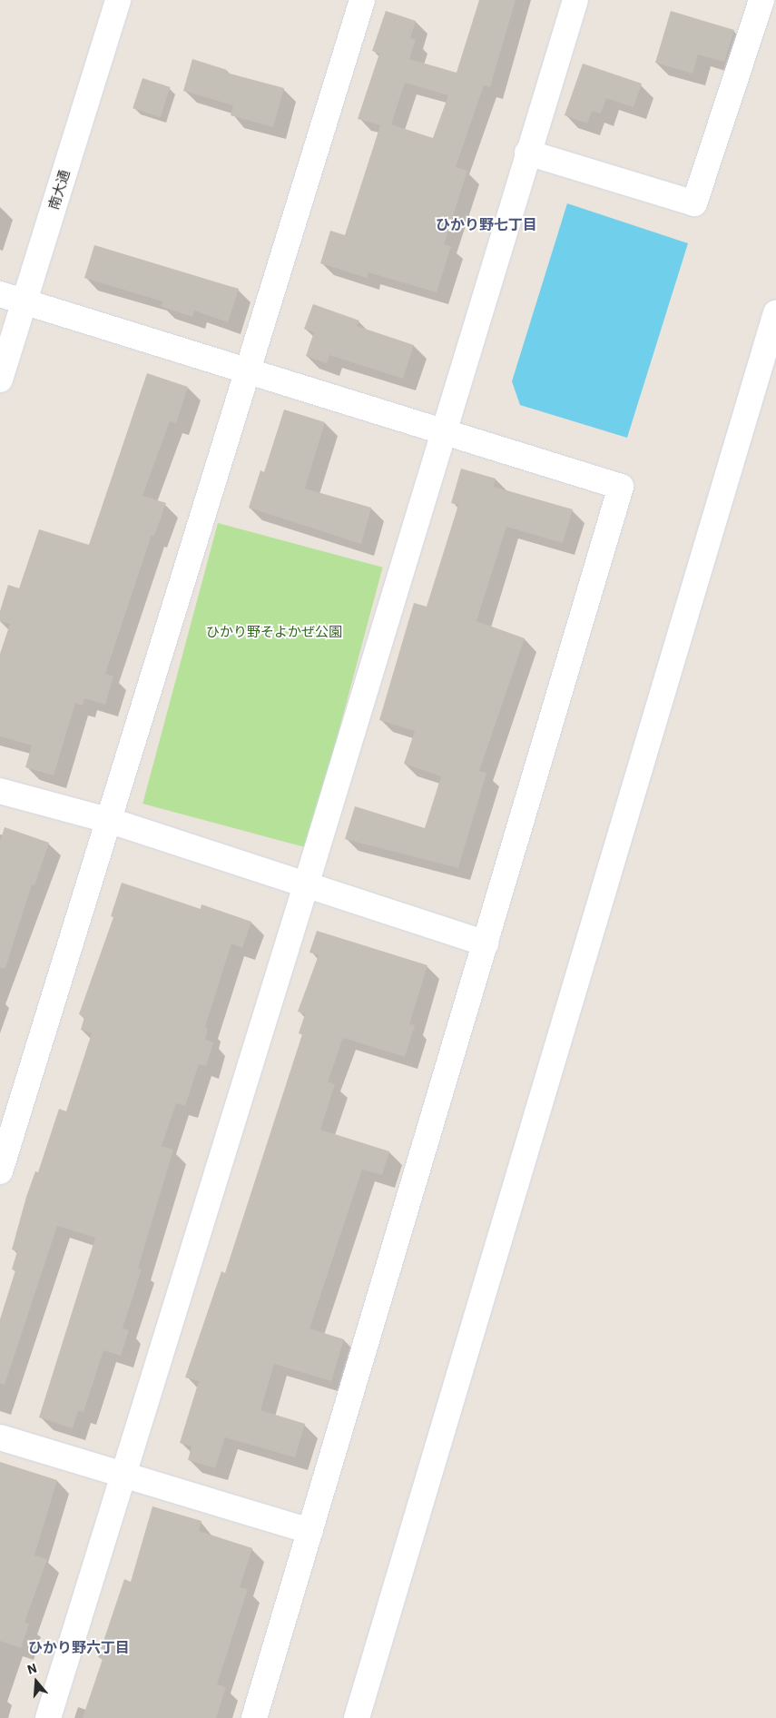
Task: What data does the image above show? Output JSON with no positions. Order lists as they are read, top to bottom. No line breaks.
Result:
{"streets":{"street":["南大通"]},"districts":["ひかり野七丁目","ひかり野六丁目"],"parks":["ひかり野そよかぜ公園"],"north":"top"}
